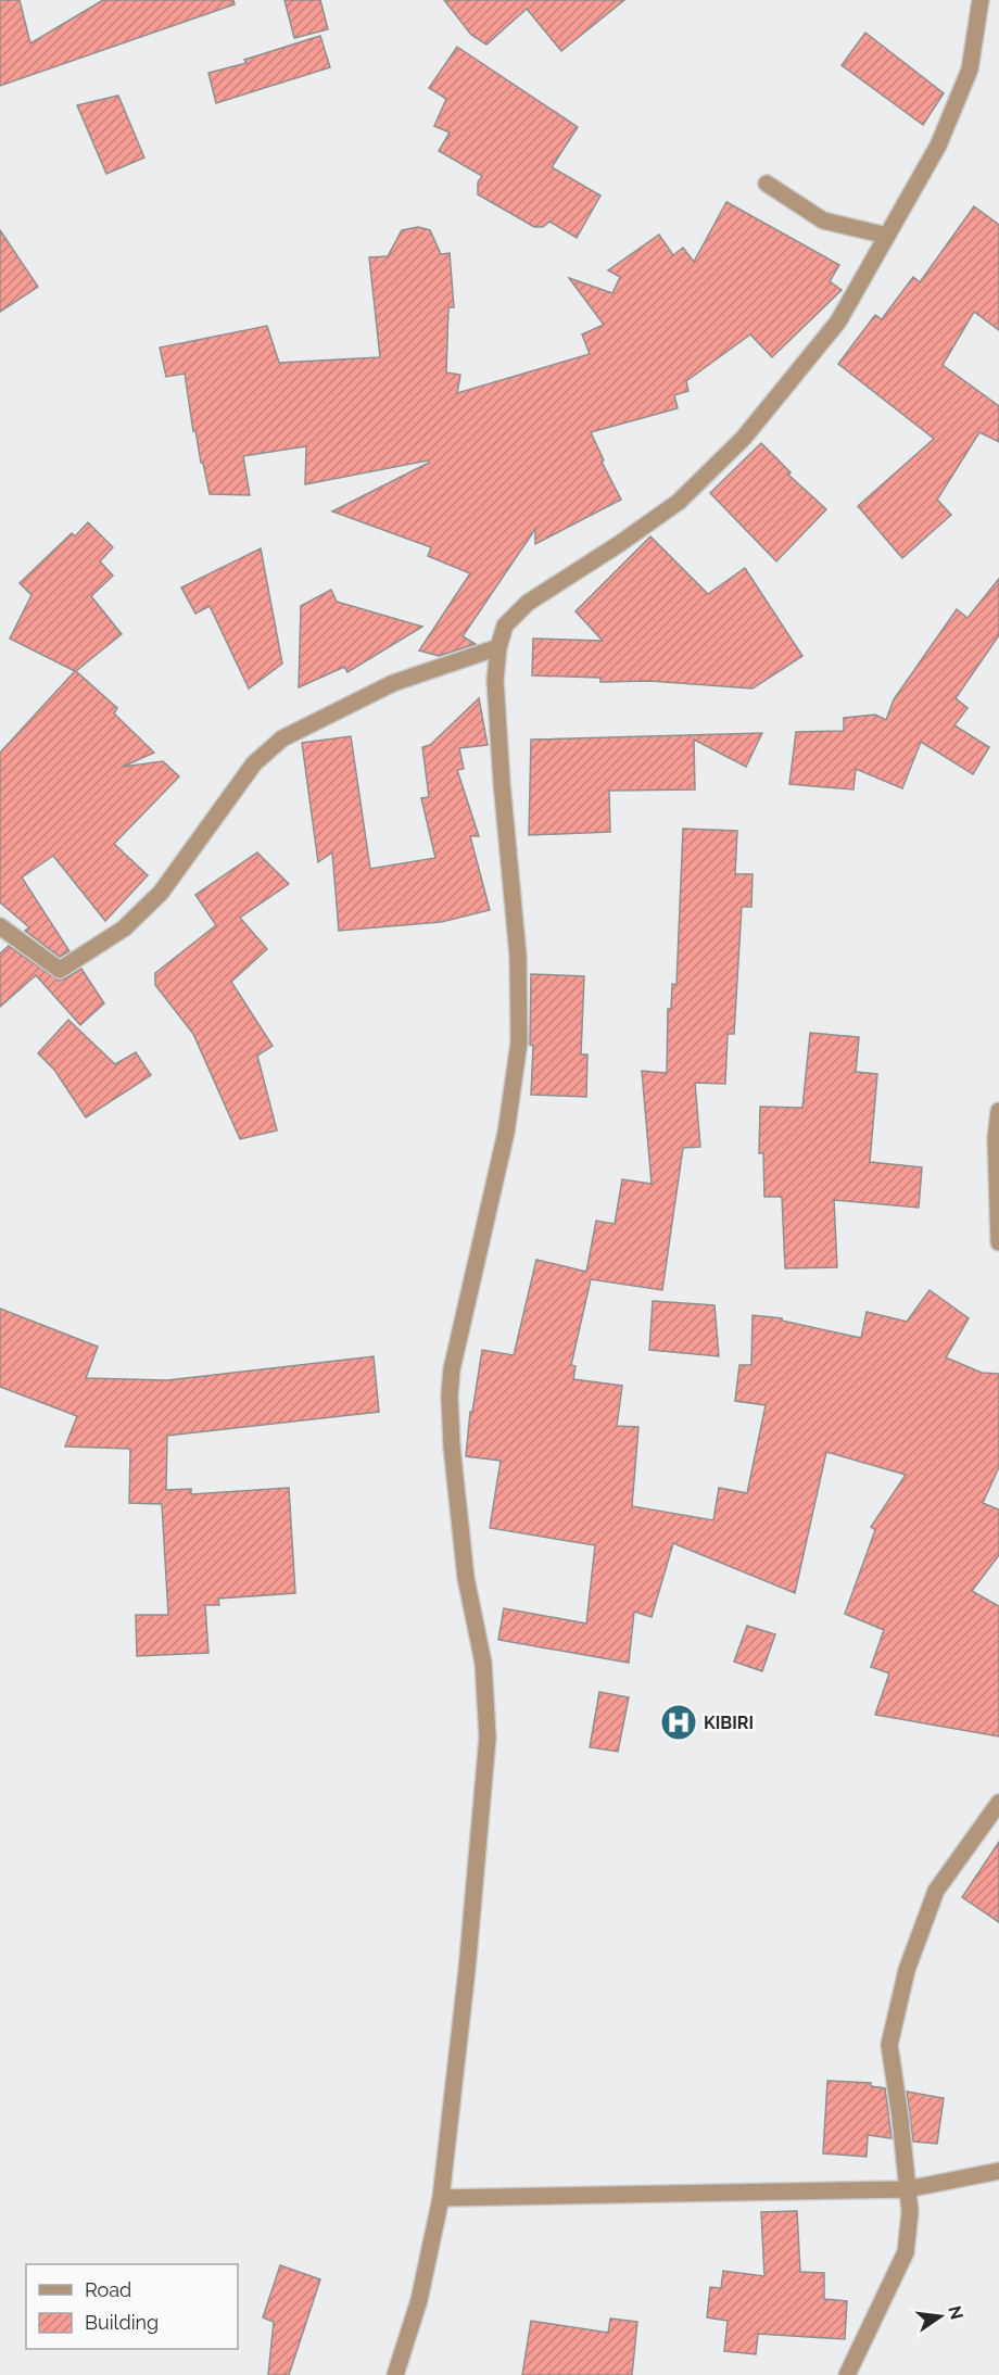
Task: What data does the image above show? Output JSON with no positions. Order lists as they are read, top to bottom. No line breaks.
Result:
{"places":{"hospital":["KIBIRI"]},"legend":["Road","Building"],"north":"right"}
